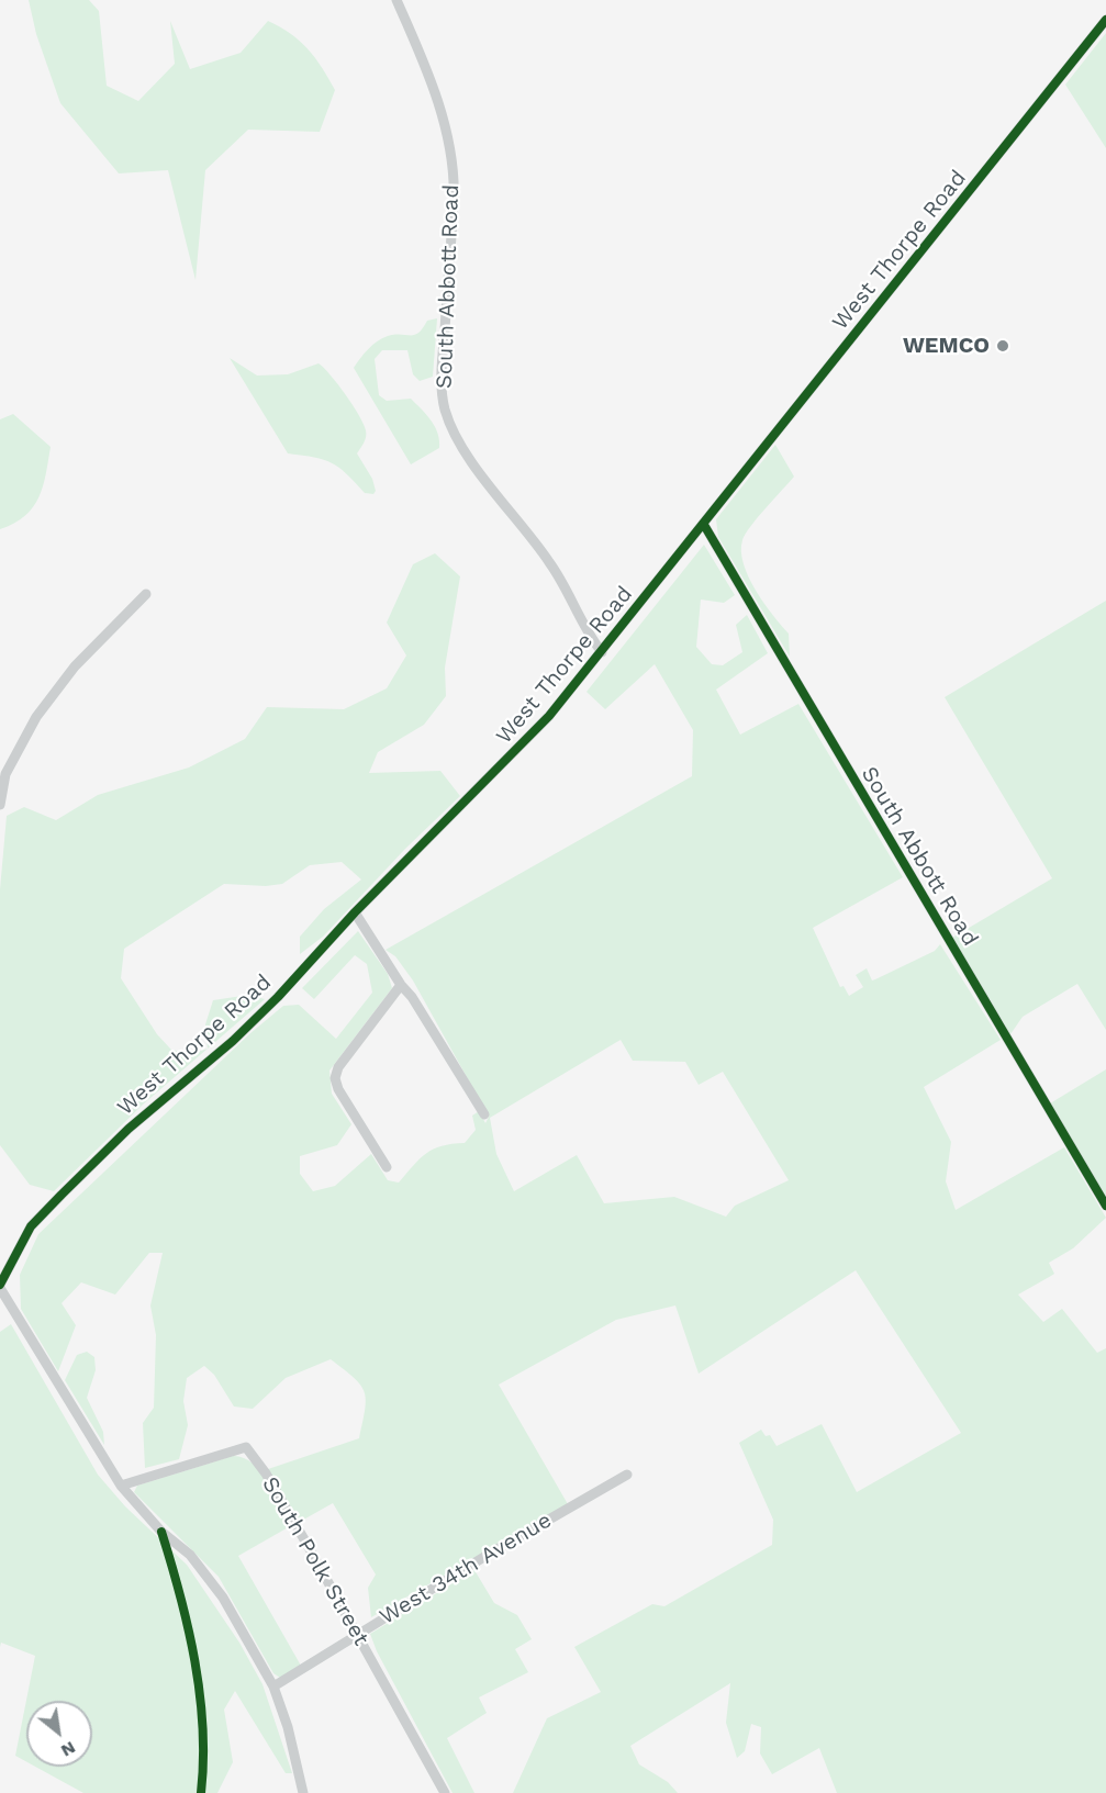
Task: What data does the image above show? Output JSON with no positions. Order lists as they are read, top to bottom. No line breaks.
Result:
{"streets":{"street":["West Thorpe Road","South Abbott Road","South Polk Street","West 34th Avenue"]},"crossings":[["West Thorpe Road","South Abbott Road"],["South Polk Street","West 34th Avenue"]],"places":["WEMCO"],"north":"bottom right"}
